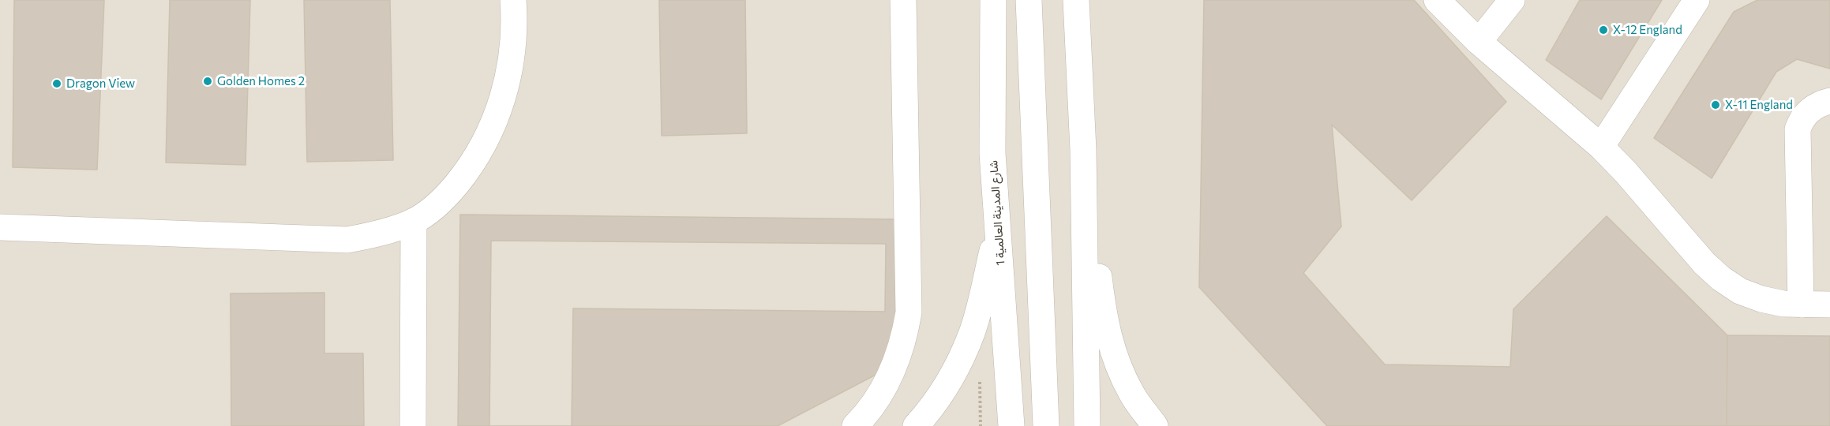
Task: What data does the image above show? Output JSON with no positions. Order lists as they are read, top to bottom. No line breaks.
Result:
{"streets":{"street":["شارع المدينة العالمية 1"]},"places":["X-12 England","Golden Homes 2","Dragon View","X-11 England"]}
